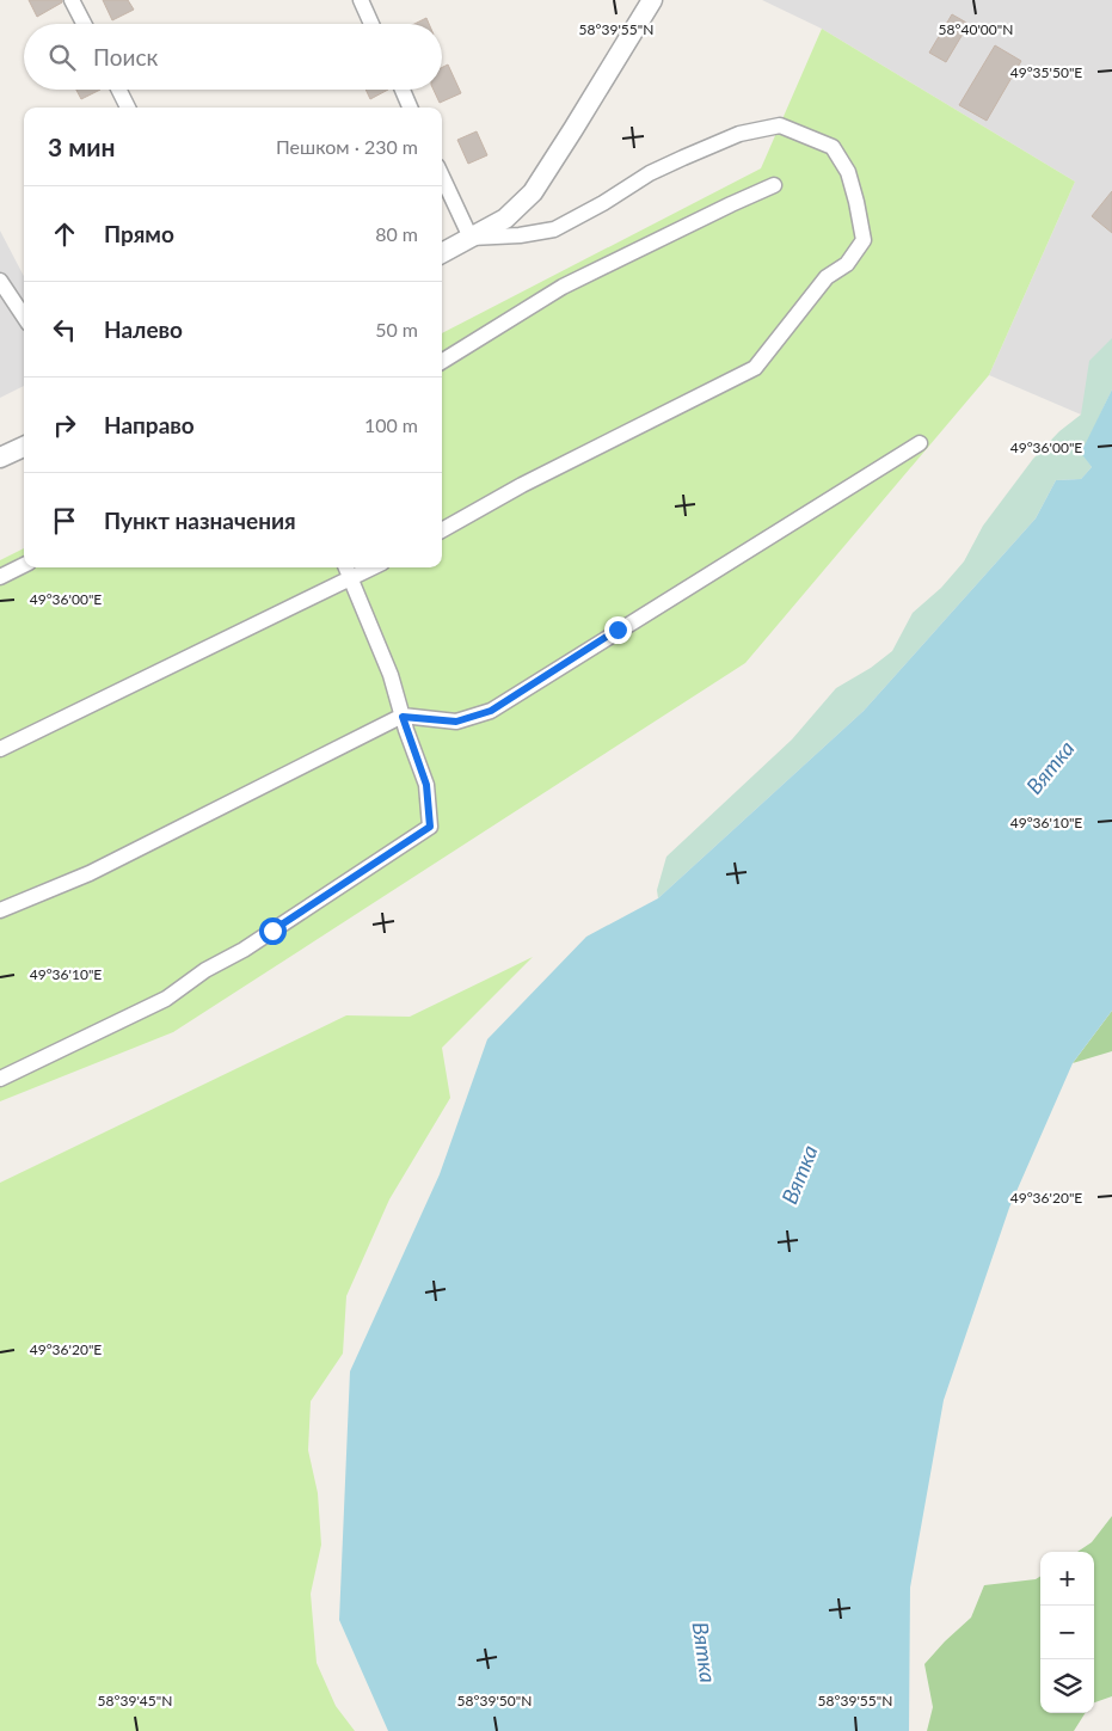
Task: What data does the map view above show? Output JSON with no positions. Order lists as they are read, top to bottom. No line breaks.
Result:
{"water":["Вятка"],"page":{"search":"Поиск","heading":["3 мин","Пешком · 230 m"],"list":[["Прямо","80 m"],["Налево","50 m"],["Направо","100 m"],"Пункт назначения"],"map_buttons":["+","−"]},"coordinates":["58°39'55\"N","58°40'00\"N","49°35'50\"E","49°36'00\"E","49°36'10\"E","49°36'20\"E","58°39'45\"N","58°39'50\"N"]}
